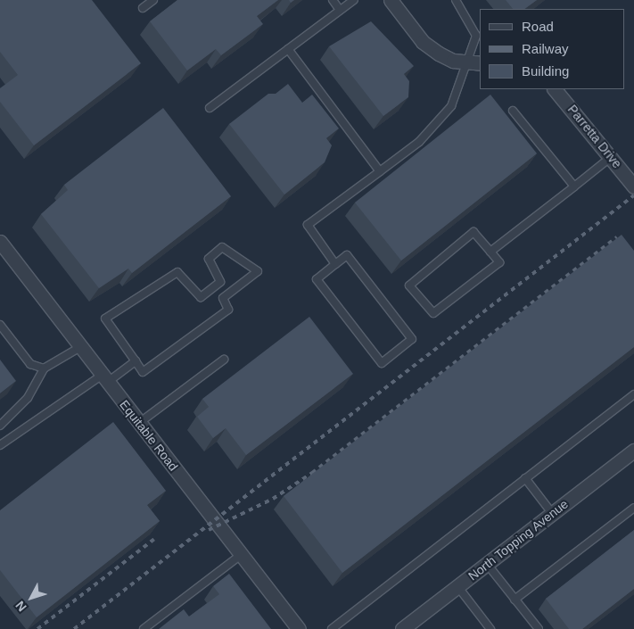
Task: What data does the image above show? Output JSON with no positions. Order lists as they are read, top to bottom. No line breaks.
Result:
{"streets":{"street":["Parretta Drive","Equitable Road","North Topping Avenue"]},"legend":["Road","Railway","Building"],"north":"bottom left"}
